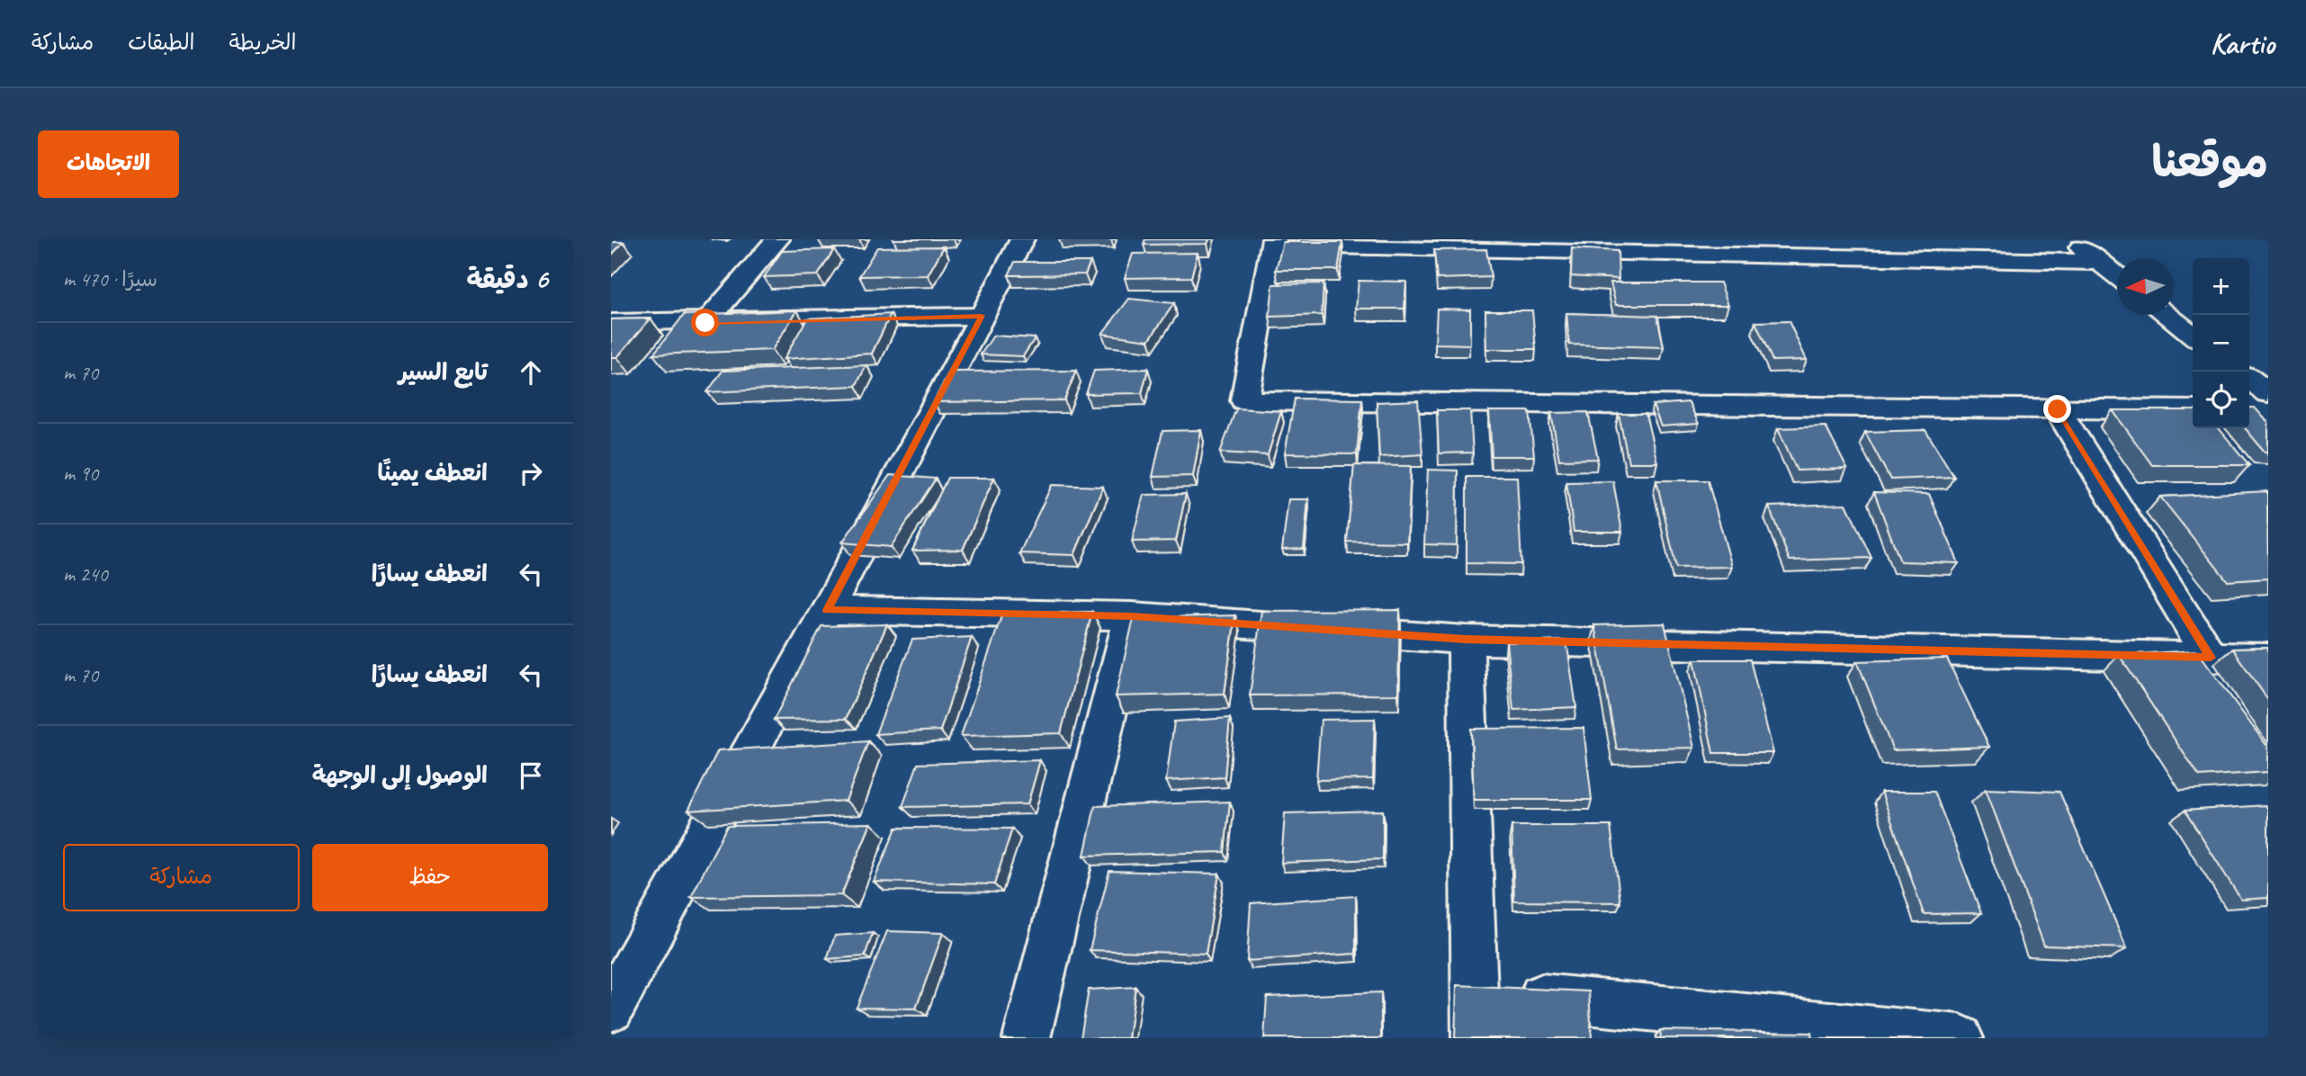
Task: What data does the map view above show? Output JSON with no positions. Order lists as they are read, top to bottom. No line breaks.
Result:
{"north":"left","page":{"header":"Kartio","nav":["الخريطة","الطبقات","مشاركة"],"title":"موقعنا","buttons":["الاتجاهات",["حفظ","مشاركة"]],"heading":["6 دقيقة","سيرًا · 470 m"],"map_buttons":["+","−"],"list":[["تابع السير","70 m"],["انعطف يمينًا","90 m"],["انعطف يسارًا","240 m"],["انعطف يسارًا","70 m"],"الوصول إلى الوجهة"]}}
